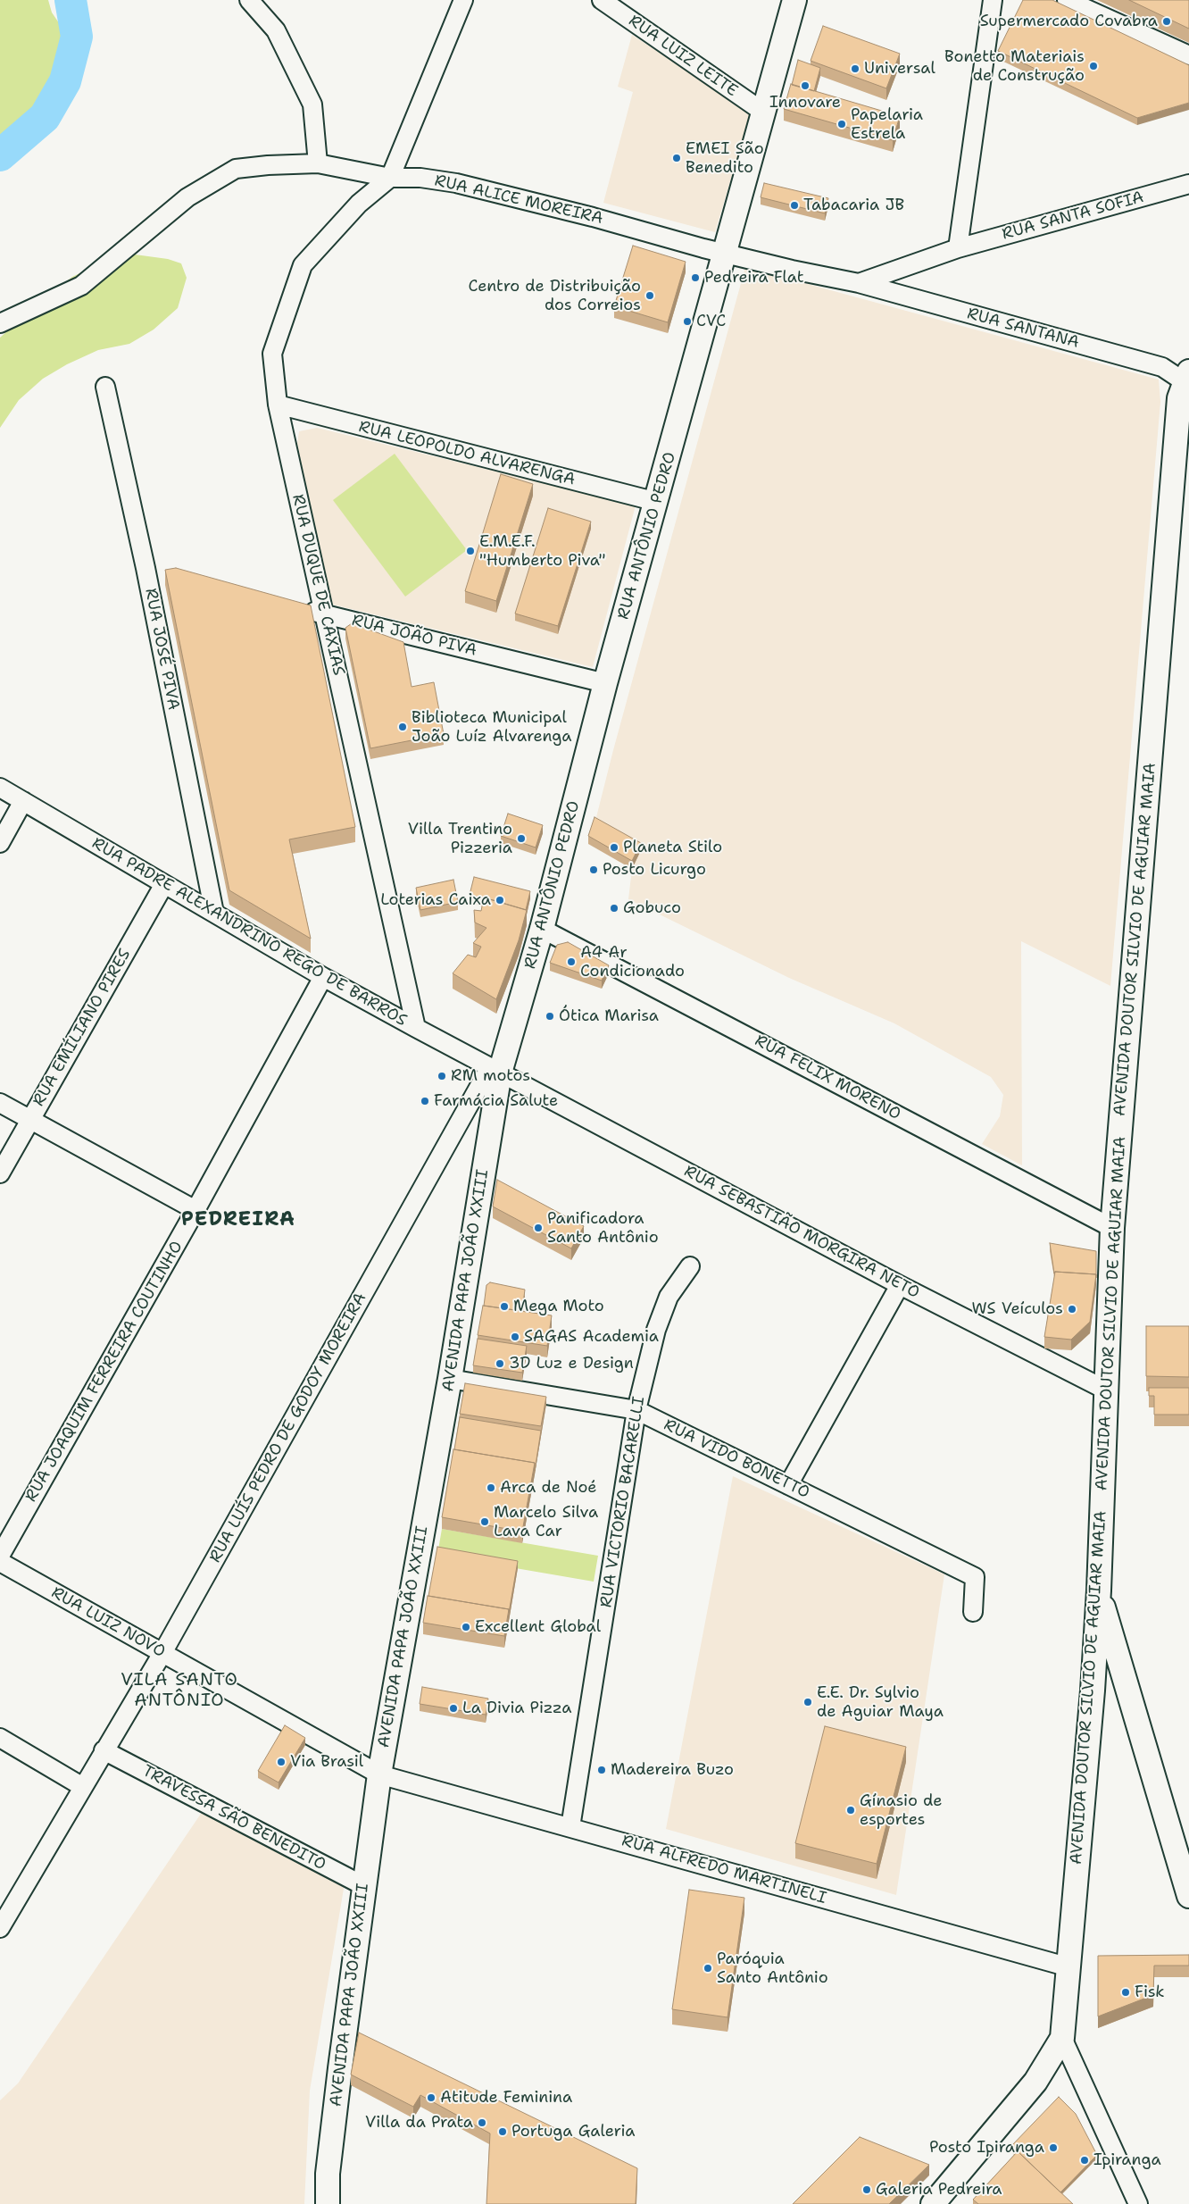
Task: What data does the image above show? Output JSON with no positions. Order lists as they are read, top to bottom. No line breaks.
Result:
{"streets":{"main road":["RUA ANTÔNIO PEDRO","AVENIDA DOUTOR SILVIO DE AGUIAR MAIA","AVENIDA PAPA JOÃO XXIII"],"street":["RUA LUIZ LEITE","RUA ALICE MOREIRA","RUA SANTA SOFIA","RUA SANTANA","RUA LEOPOLDO ALVARENGA","RUA DUQUE DE CAXIAS","RUA JOÃO PIVA","RUA JOSÉ PIVA","RUA PADRE ALEXANDRINO REGO DE BARROS","RUA EMÍLIANO PIRES","RUA FELIX MORENO","RUA SEBASTIÃO MORGIRA NETO","RUA JOAQUIM FERREIRA COUTINHO","RUA LUÍS PEDRO DE GODOY MOREIRA","RUA VIDO BONETTO","RUA VICTORIO BACARELLI","RUA LUIZ NOVO","TRAVESSA SÃO BENEDITO","RUA ALFREDO MARTINELI"]},"crossings":[["RUA LUIZ LEITE","RUA ANTÔNIO PEDRO"],["RUA ALICE MOREIRA","RUA SANTA SOFIA"],["RUA ALICE MOREIRA","RUA SANTANA"],["RUA ALICE MOREIRA","RUA ANTÔNIO PEDRO"],["RUA ALICE MOREIRA","RUA DUQUE DE CAXIAS"],["RUA SANTA SOFIA","RUA SANTANA"],["RUA SANTANA","AVENIDA DOUTOR SILVIO DE AGUIAR MAIA"],["RUA LEOPOLDO ALVARENGA","RUA ANTÔNIO PEDRO"],["RUA LEOPOLDO ALVARENGA","RUA DUQUE DE CAXIAS"],["RUA ANTÔNIO PEDRO","RUA JOÃO PIVA"],["RUA ANTÔNIO PEDRO","RUA PADRE ALEXANDRINO REGO DE BARROS"],["RUA ANTÔNIO PEDRO","RUA FELIX MORENO"],["RUA ANTÔNIO PEDRO","RUA SEBASTIÃO MORGIRA NETO"],["RUA ANTÔNIO PEDRO","AVENIDA PAPA JOÃO XXIII"],["RUA ANTÔNIO PEDRO","RUA LUÍS PEDRO DE GODOY MOREIRA"],["RUA DUQUE DE CAXIAS","RUA JOÃO PIVA"],["RUA DUQUE DE CAXIAS","RUA PADRE ALEXANDRINO REGO DE BARROS"],["RUA JOSÉ PIVA","RUA PADRE ALEXANDRINO REGO DE BARROS"],["RUA PADRE ALEXANDRINO REGO DE BARROS","RUA EMÍLIANO PIRES"],["RUA PADRE ALEXANDRINO REGO DE BARROS","RUA SEBASTIÃO MORGIRA NETO"],["RUA PADRE ALEXANDRINO REGO DE BARROS","AVENIDA PAPA JOÃO XXIII"],["RUA PADRE ALEXANDRINO REGO DE BARROS","RUA JOAQUIM FERREIRA COUTINHO"],["RUA PADRE ALEXANDRINO REGO DE BARROS","RUA LUÍS PEDRO DE GODOY MOREIRA"],["AVENIDA DOUTOR SILVIO DE AGUIAR MAIA","RUA FELIX MORENO"],["AVENIDA DOUTOR SILVIO DE AGUIAR MAIA","RUA SEBASTIÃO MORGIRA NETO"],["AVENIDA DOUTOR SILVIO DE AGUIAR MAIA","RUA ALFREDO MARTINELI"],["RUA SEBASTIÃO MORGIRA NETO","AVENIDA PAPA JOÃO XXIII"],["RUA SEBASTIÃO MORGIRA NETO","RUA LUÍS PEDRO DE GODOY MOREIRA"],["AVENIDA PAPA JOÃO XXIII","RUA LUÍS PEDRO DE GODOY MOREIRA"],["AVENIDA PAPA JOÃO XXIII","RUA VIDO BONETTO"],["AVENIDA PAPA JOÃO XXIII","RUA LUIZ NOVO"],["AVENIDA PAPA JOÃO XXIII","TRAVESSA SÃO BENEDITO"],["AVENIDA PAPA JOÃO XXIII","RUA ALFREDO MARTINELI"],["RUA LUÍS PEDRO DE GODOY MOREIRA","RUA LUIZ NOVO"],["RUA LUÍS PEDRO DE GODOY MOREIRA","TRAVESSA SÃO BENEDITO"],["RUA VIDO BONETTO","RUA VICTORIO BACARELLI"],["RUA VICTORIO BACARELLI","RUA ALFREDO MARTINELI"],["RUA LUIZ NOVO","RUA ALFREDO MARTINELI"]],"districts":["PEDREIRA","VILA SANTO ANTÔNIO"],"places":["Supermercado Covabra","Bonetto Materiais de Construção","Universal","Innovare","Papelaria Estrela","EMEI São Benedito","Tabacaria JB","Pedreira Flat","Centro de Distribuição dos Correios","CVC","E.M.E.F. \"Humberto Piva\"","Biblioteca Municipal João Luíz Alvarenga","Villa Trentino Pizzeria","Planeta Stilo","Posto Licurgo","Loterias Caixa","Gobuco","A4 Ar Condicionado","Ótica Marisa","RM motos","Farmácia Salute","Panificadora Santo Antônio","Mega Moto","WS Veículos","SAGAS Academia","3D Luz e Design","Arca de Noé","Marcelo Silva Lava Car","Excellent Global","E.E. Dr. Sylvio de Aguiar Maya","La Divia Pizza","Via Brasil","Madereira Buzo","Gínasio de esportes","Paróquia Santo Antônio","Fisk","Atitude Feminina","Villa da Prata","Portuga Galeria","Posto Ipiranga","Ipiranga","Galeria Pedreira"]}
